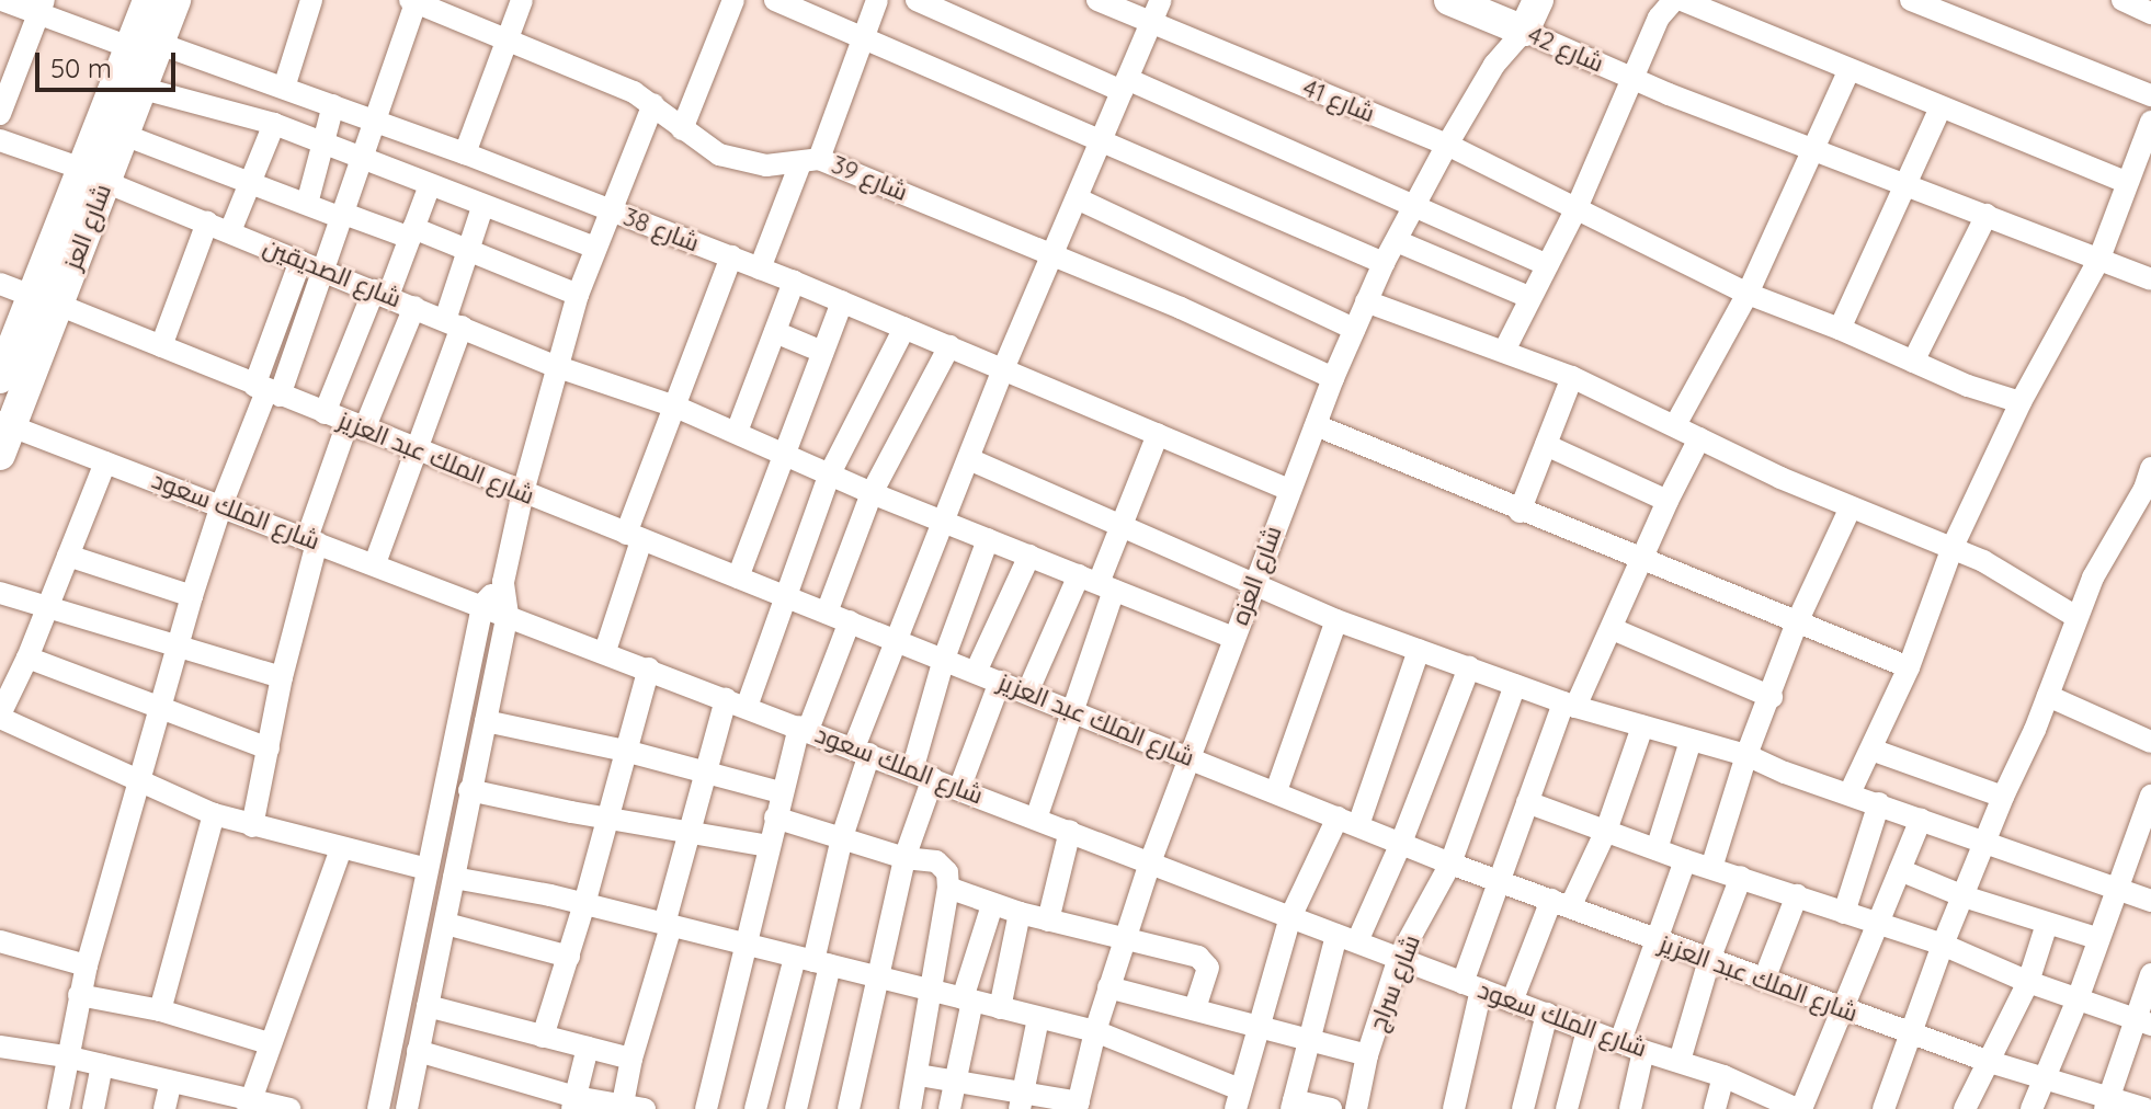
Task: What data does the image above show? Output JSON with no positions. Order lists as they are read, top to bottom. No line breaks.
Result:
{"streets":{"main road":["شارع 42","شارع العز","شارع العزه"],"street":["شارع 41","شارع 39","شارع 38","شارع الصديقين","شارع الملك عبد العزيز","شارع الملك سعود","شارع سراج"]},"crossings":[["شارع 42","شارع العزه"],["شارع 41","شارع العزه"],["شارع 39","شارع العزه"],["شارع العز","شارع 38"],["شارع العز","شارع الصديقين"],["شارع العز","شارع الملك عبد العزيز"],["شارع العز","شارع الملك سعود"],["شارع 38","شارع العزه"],["شارع الصديقين","شارع العزه"],["شارع الملك عبد العزيز","شارع العزه"],["شارع الملك عبد العزيز","شارع سراج"],["شارع الملك سعود","شارع العزه"],["شارع الملك سعود","شارع سراج"]],"scale_bar":"50 m"}
